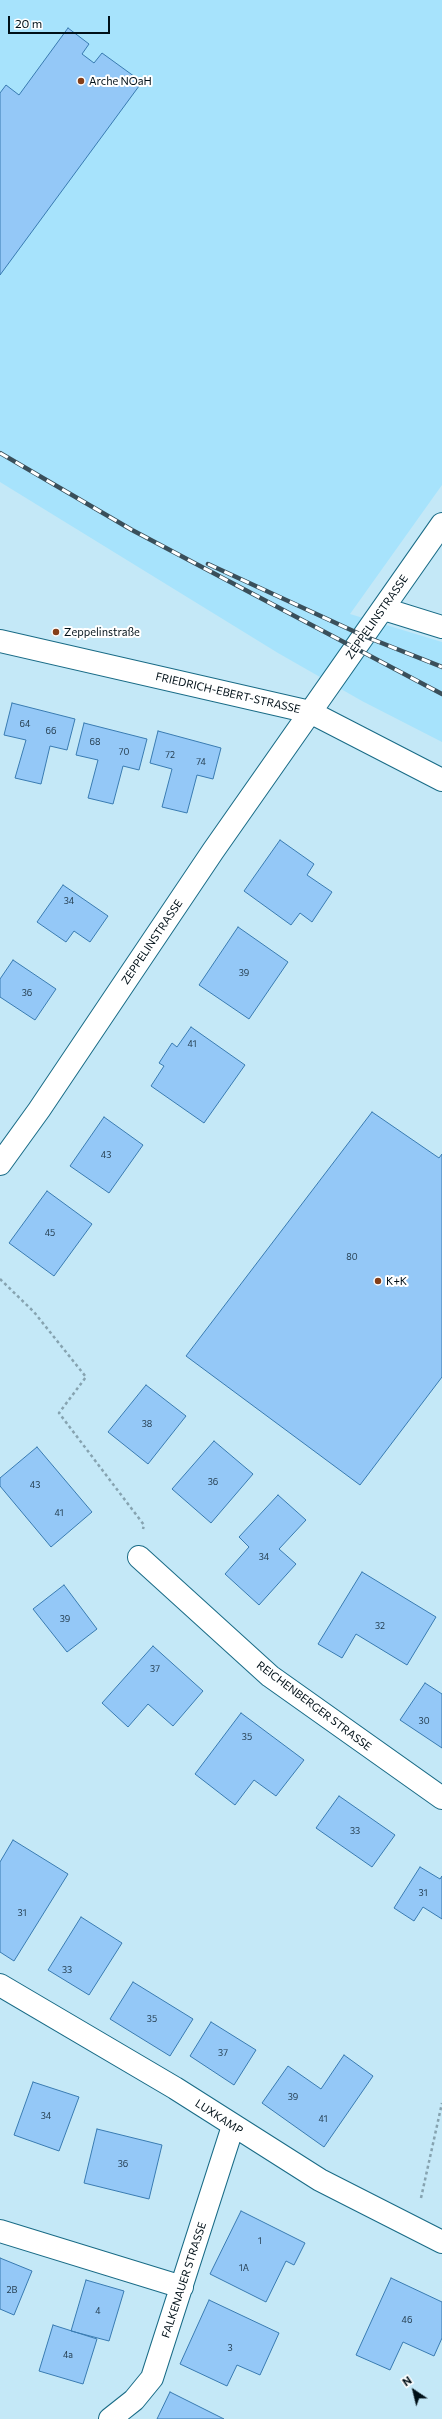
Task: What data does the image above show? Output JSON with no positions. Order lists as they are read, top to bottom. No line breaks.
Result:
{"streets":{"street":["ZEPPELINSTRASSE","FRIEDRICH-EBERT-STRASSE","REICHENBERGER STRASSE","LUXKAMP","FALKENAUER STRASSE"]},"crossings":[["ZEPPELINSTRASSE","FRIEDRICH-EBERT-STRASSE"],["LUXKAMP","FALKENAUER STRASSE"]],"places":["Arche NOaH","Zeppelinstraße","K+K"],"house_numbers":["64","66","68","70","72","74","34","39","36","41","43","45","80","38","36","43","41","34","39","32","37","30","35","33","31","31","33","35","37","39","34","41","36","1","1A","2B","4","46","3","4a"],"scale_bar":"20 m","north":"top left"}
